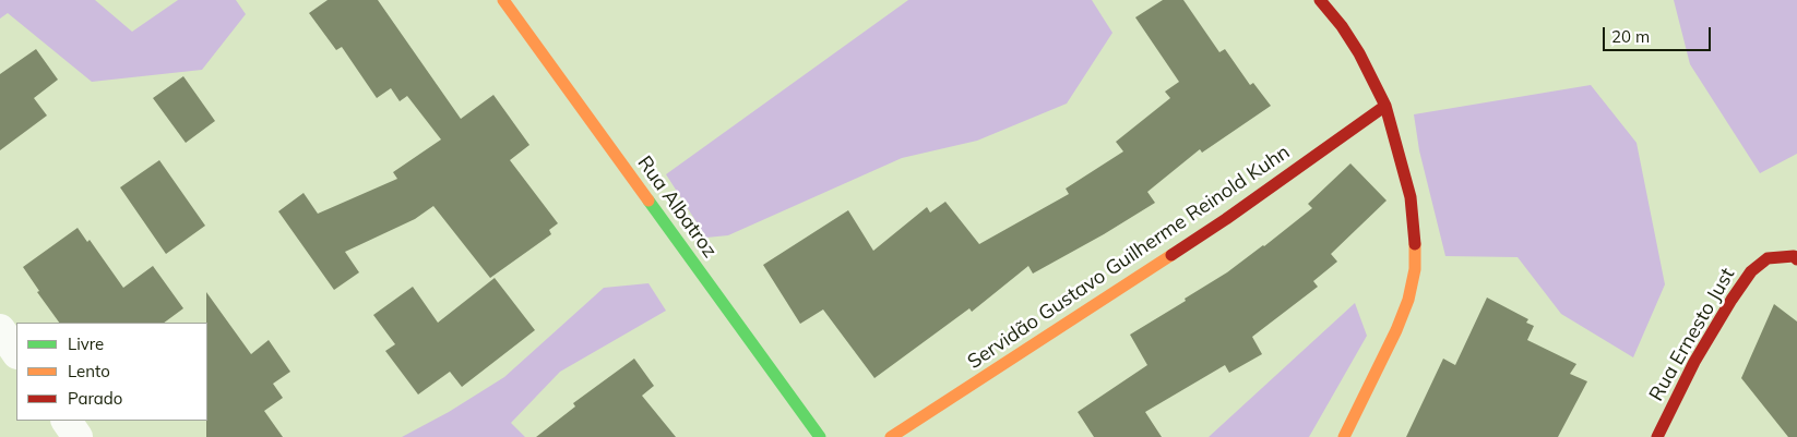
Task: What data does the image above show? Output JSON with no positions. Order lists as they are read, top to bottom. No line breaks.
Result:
{"streets":{"street":["Rua Albatroz","Servidão Gustavo Guilherme Reinold Kuhn","Rua Ernesto Just"]},"legend":["Livre","Lento","Parado"],"scale_bar":"20 m"}
